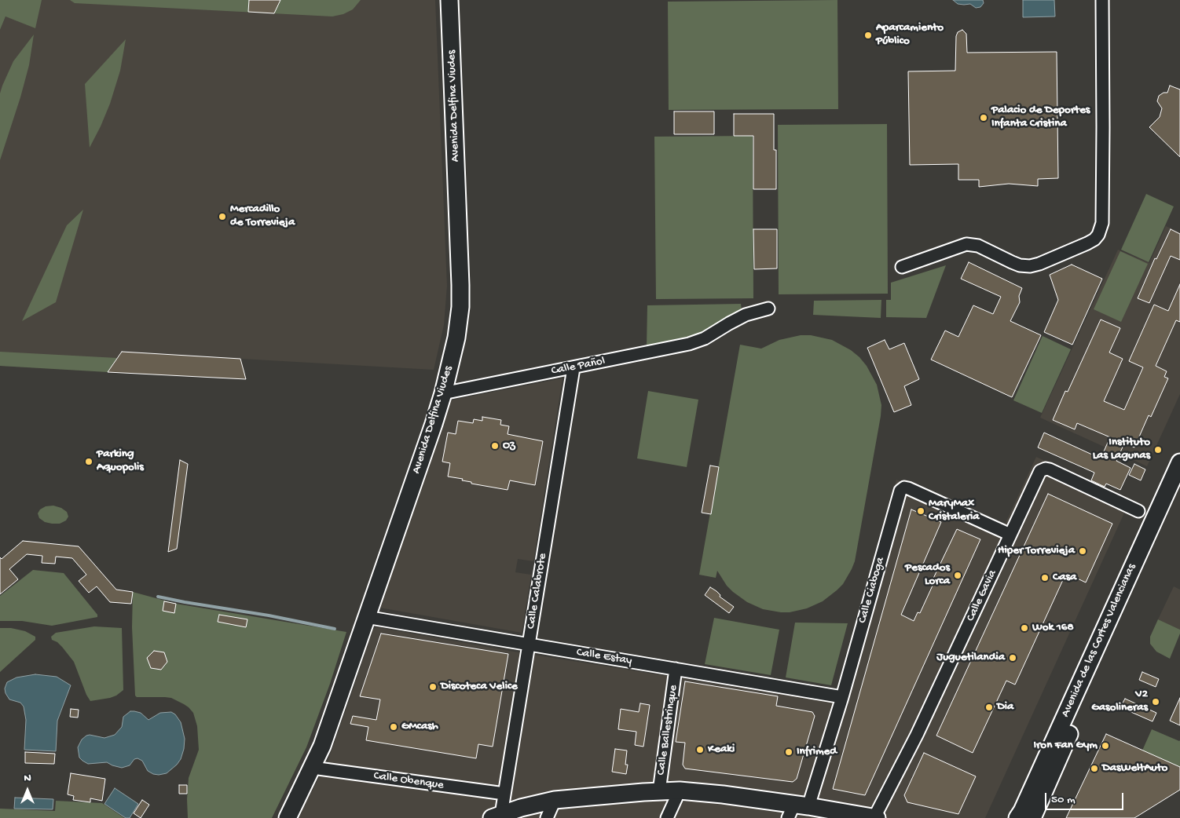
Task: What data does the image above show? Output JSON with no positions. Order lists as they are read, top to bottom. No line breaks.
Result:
{"streets":{"main road":["Avenida Delfina Viudes","Avenida de las Cortes Valencianas"],"street":["Calle Pañol","Calle Ciaboga","Calle Calabrote","Calle Gavia","Calle Estay","Calle Ballestrinque","Calle Obenque"]},"crossings":[["Avenida Delfina Viudes","Calle Pañol"],["Avenida Delfina Viudes","Calle Estay"],["Avenida Delfina Viudes","Calle Obenque"],["Calle Pañol","Calle Calabrote"],["Calle Ciaboga","Calle Gavia"],["Calle Ciaboga","Calle Estay"],["Calle Calabrote","Calle Estay"],["Calle Calabrote","Calle Obenque"],["Calle Estay","Calle Ballestrinque"]],"places":["Aparcamiento Público","Palacio de Deportes Infanta Cristina","Mercadillo de Torrevieja","Oz","Instituto Las Lagunas","Parking Aquopolis","MaryMax Cristaleria","Hiper Torrevieja","Pescados Lorca","Casa","Wok 168","Juguetilandia","Discoteca Velice","V2 Gasolineras","Dia","GMcash","Iron Fan Gym","Keaki","Infrimed","DasWeltAuto"],"scale_bar":"50 m","north":"top"}
